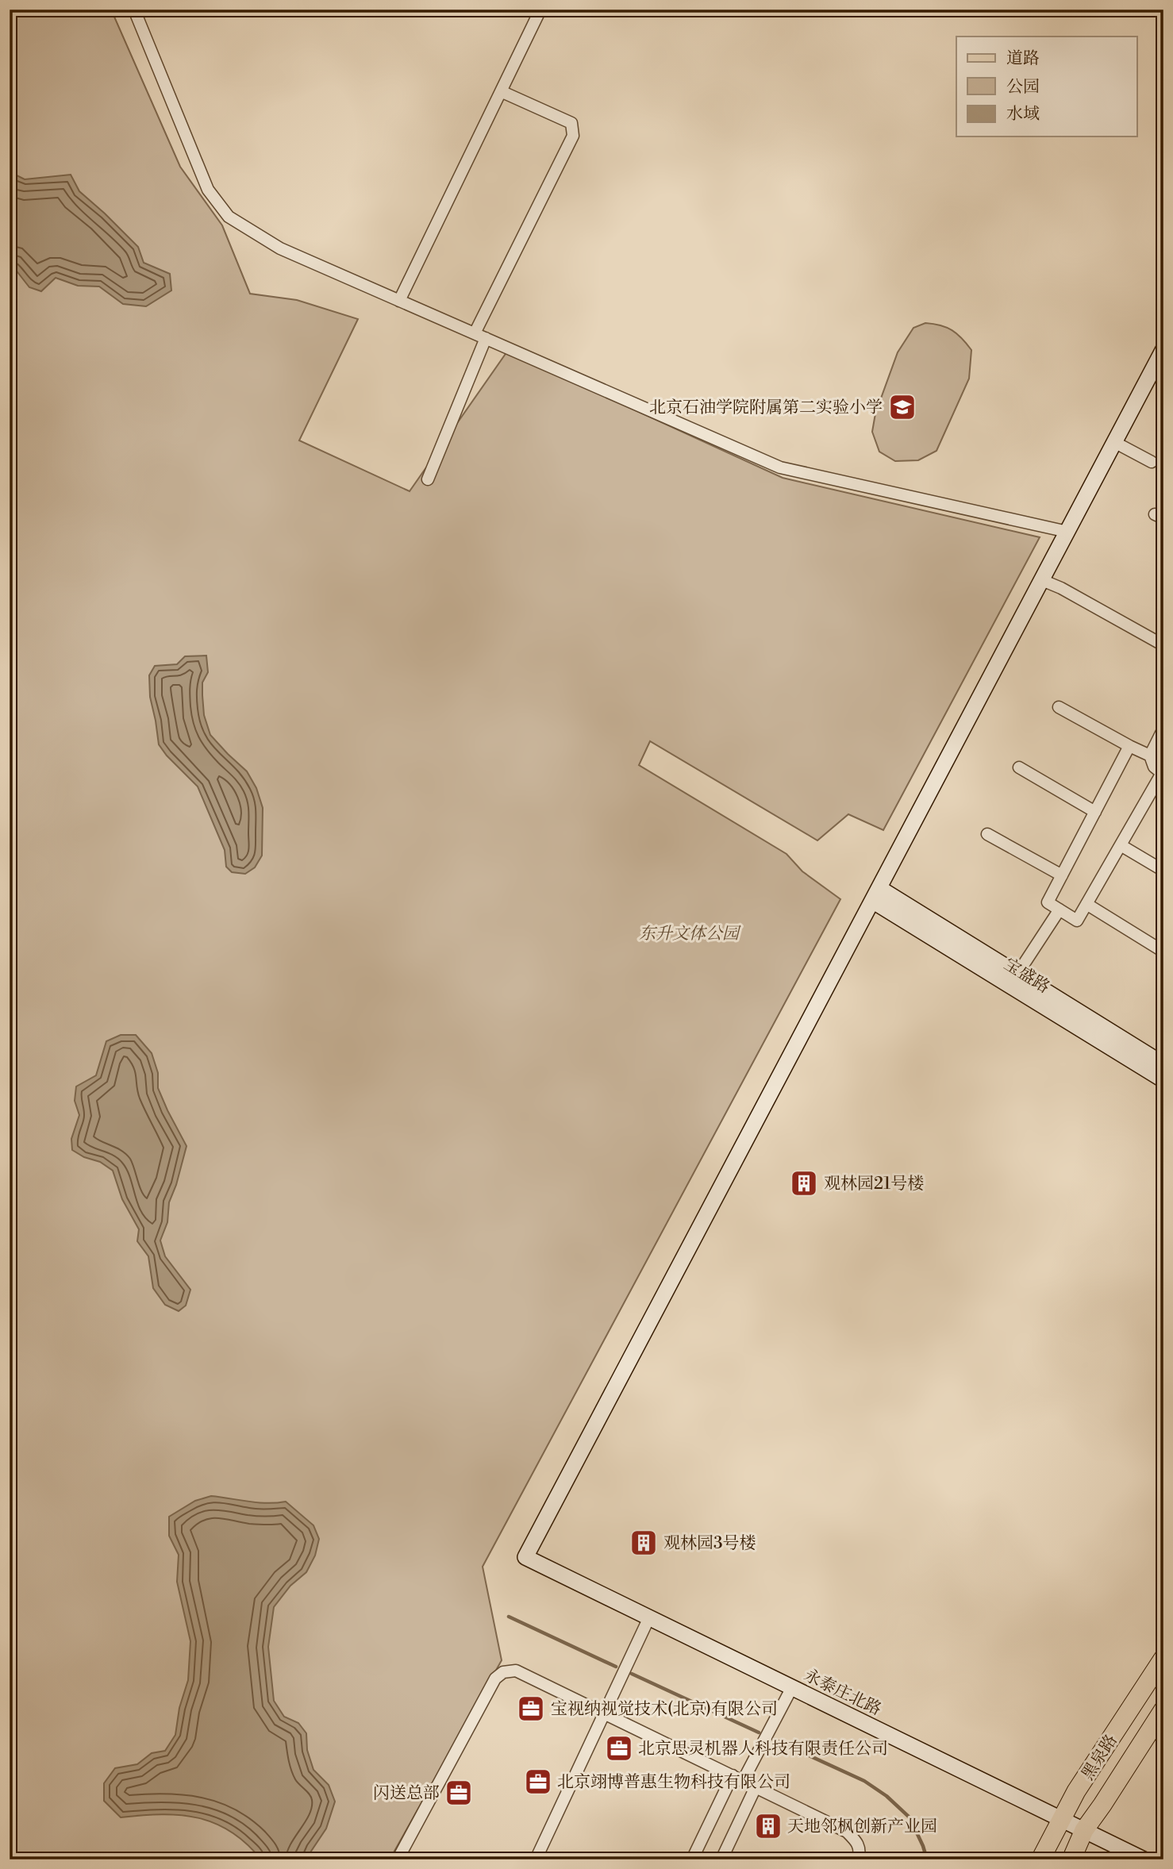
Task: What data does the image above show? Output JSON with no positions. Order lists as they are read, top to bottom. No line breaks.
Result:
{"streets":{"main road":["黑泉路"],"street":["宝盛路","永泰庄北路"]},"crossings":[["宝盛路","永泰庄北路"],["永泰庄北路","黑泉路"]],"parks":["东升文体公园"],"places":{"school or university":["北京石油学院附属第二实验小学"],"building":["观林园21号楼","观林园3号楼","天地邻枫创新产业园"],"office":["宝视纳视觉技术(北京)有限公司","北京思灵机器人科技有限责任公司","北京翊博普惠生物科技有限公司","闪送总部"]},"legend":["道路","公园","水域"]}
